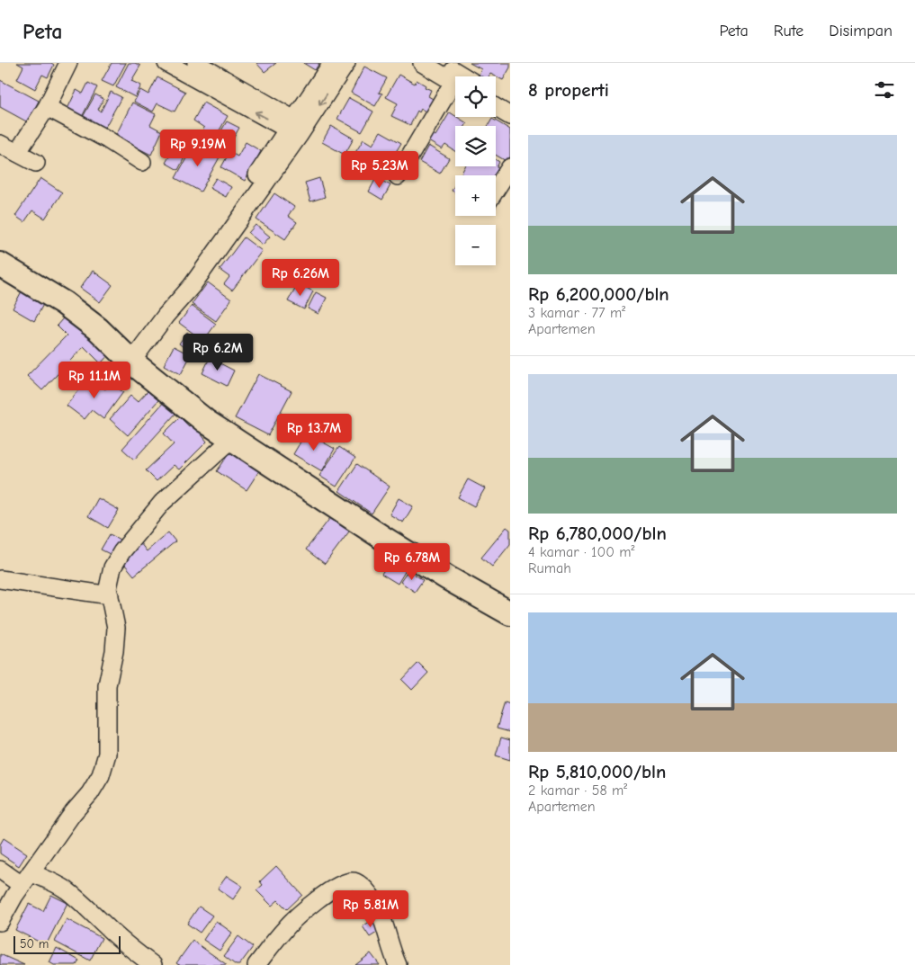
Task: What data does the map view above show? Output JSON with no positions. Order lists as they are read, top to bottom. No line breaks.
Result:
{"scale_bar":"50 m","page":{"header":"Peta","nav":["Peta","Rute","Disimpan"],"heading":"8 properti","map_buttons":["+","−"],"list":[{"name":"Rp 6,200,000/bln","note":"3 kamar · 77 m² · Apartemen"},{"name":"Rp 6,780,000/bln","note":"4 kamar · 100 m² · Rumah"},{"name":"Rp 5,810,000/bln","note":"2 kamar · 58 m² · Apartemen"}],"price":["Rp 9.19M","Rp 5.23M","Rp 6.26M","Rp 6.2M","Rp 11.1M","Rp 13.7M","Rp 6.78M","Rp 5.81M"],"scale":"50 m"}}
